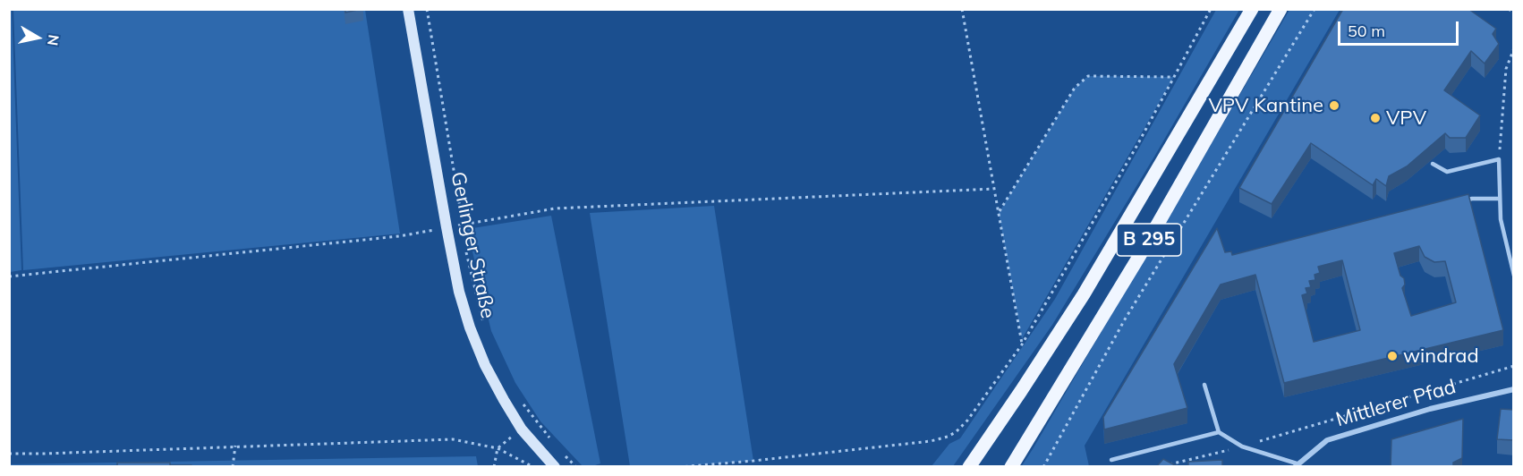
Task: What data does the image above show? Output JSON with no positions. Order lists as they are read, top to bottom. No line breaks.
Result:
{"streets":{"main road":["B 295","Gerlinger Straße"],"street":["Mittlerer Pfad"]},"places":["VPV Kantine","VPV","windrad"],"scale_bar":"50 m","north":"right"}
